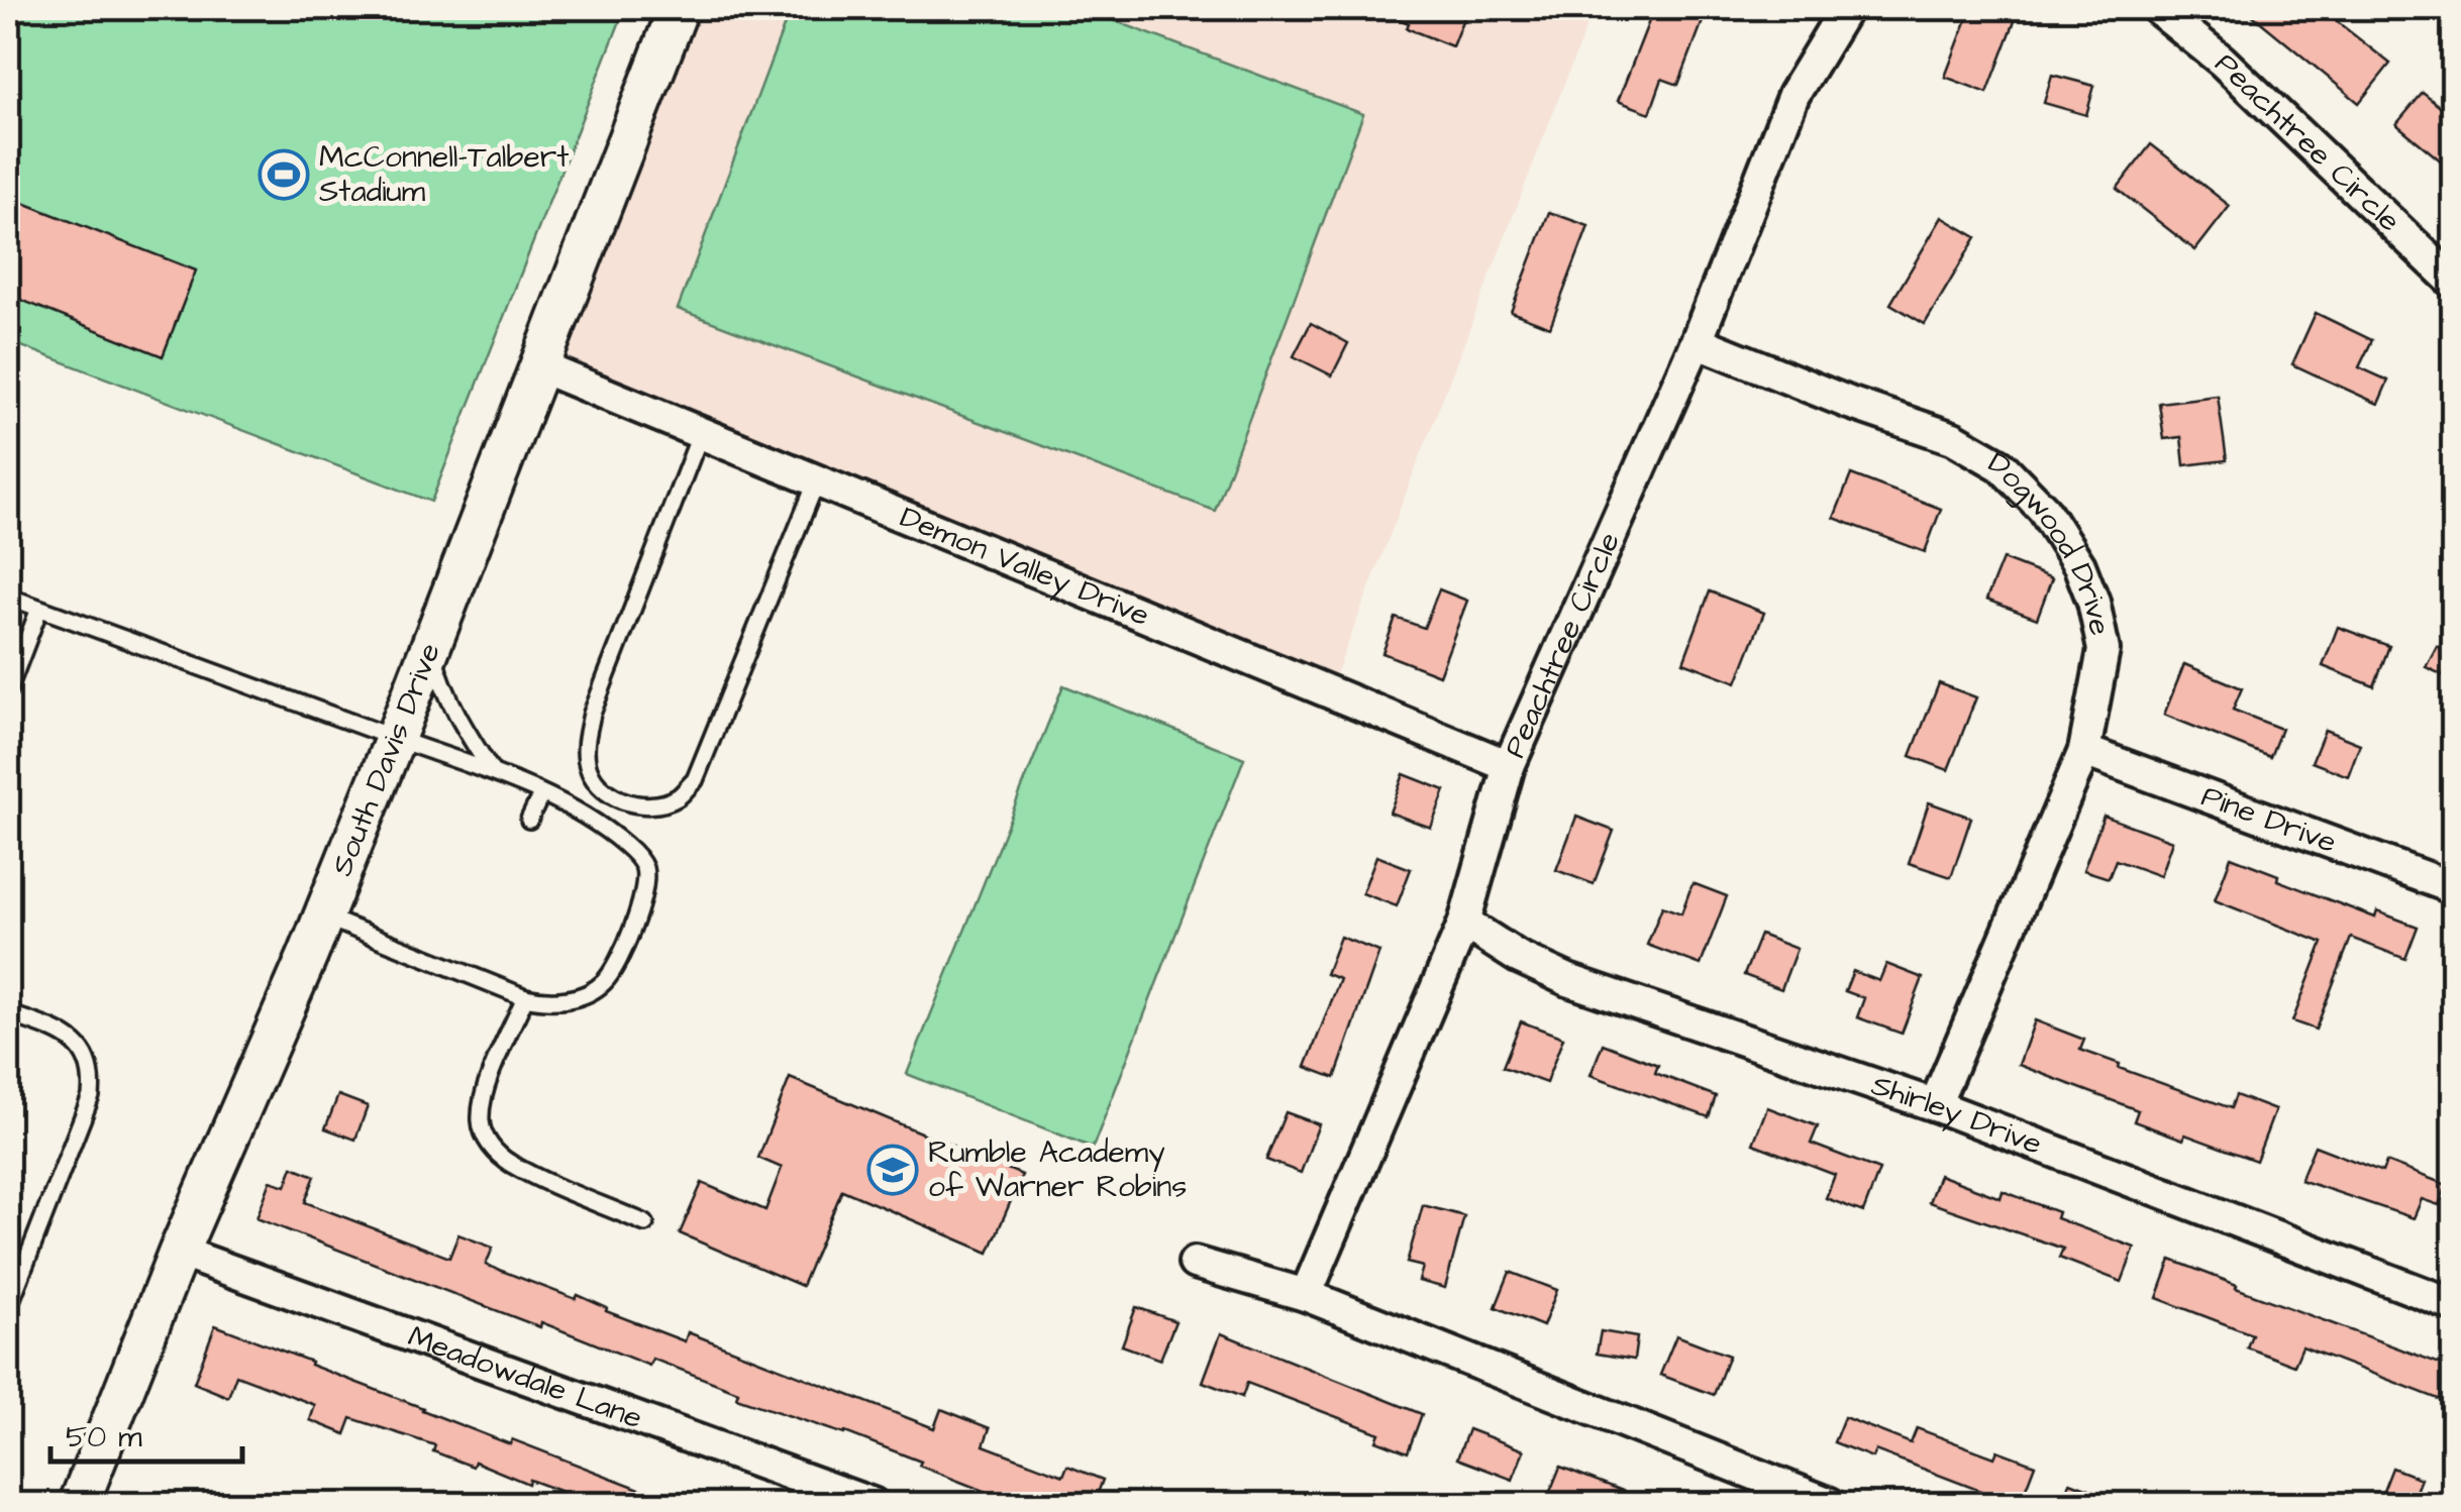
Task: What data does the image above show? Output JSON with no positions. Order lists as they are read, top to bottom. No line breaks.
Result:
{"streets":{"street":["Peachtree Circle","Dogwood Drive","Demon Valley Drive","South Davis Drive","Pine Drive","Shirley Drive","Meadowdale Lane"]},"crossings":[["Peachtree Circle","Dogwood Drive"],["Peachtree Circle","Demon Valley Drive"],["Peachtree Circle","Shirley Drive"],["Dogwood Drive","Pine Drive"],["Dogwood Drive","Shirley Drive"],["Demon Valley Drive","South Davis Drive"],["South Davis Drive","Meadowdale Lane"]],"places":{"sports":["McConnell-Talbert Stadium"],"school or university":["Rumble Academy of Warner Robins"]},"scale_bar":"50 m"}
